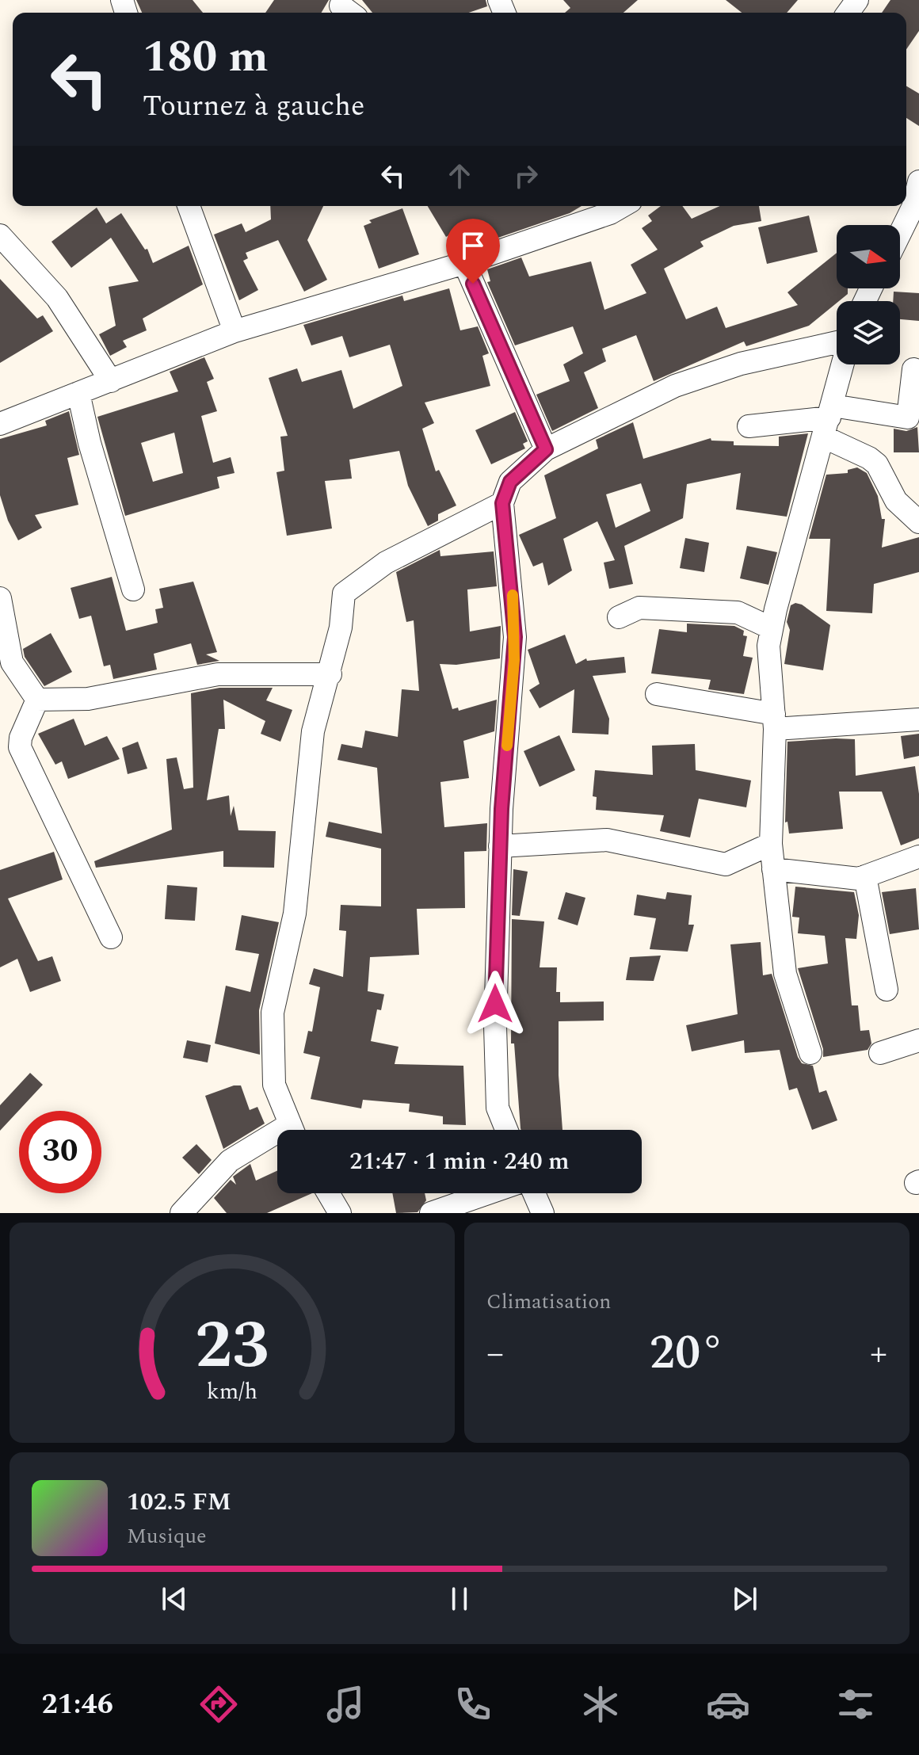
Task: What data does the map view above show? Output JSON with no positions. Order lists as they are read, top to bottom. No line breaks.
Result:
{"north":"right","page":{"turn":["180 m","Tournez à gauche"],"limit":"30","trip":"21:47 · 1 min · 240 m","tile":"Climatisation","heat":["−","20°","+"],"song":["102.5 FM","Musique"],"tabs":"21:46","gauge":["23","km/h"]}}
